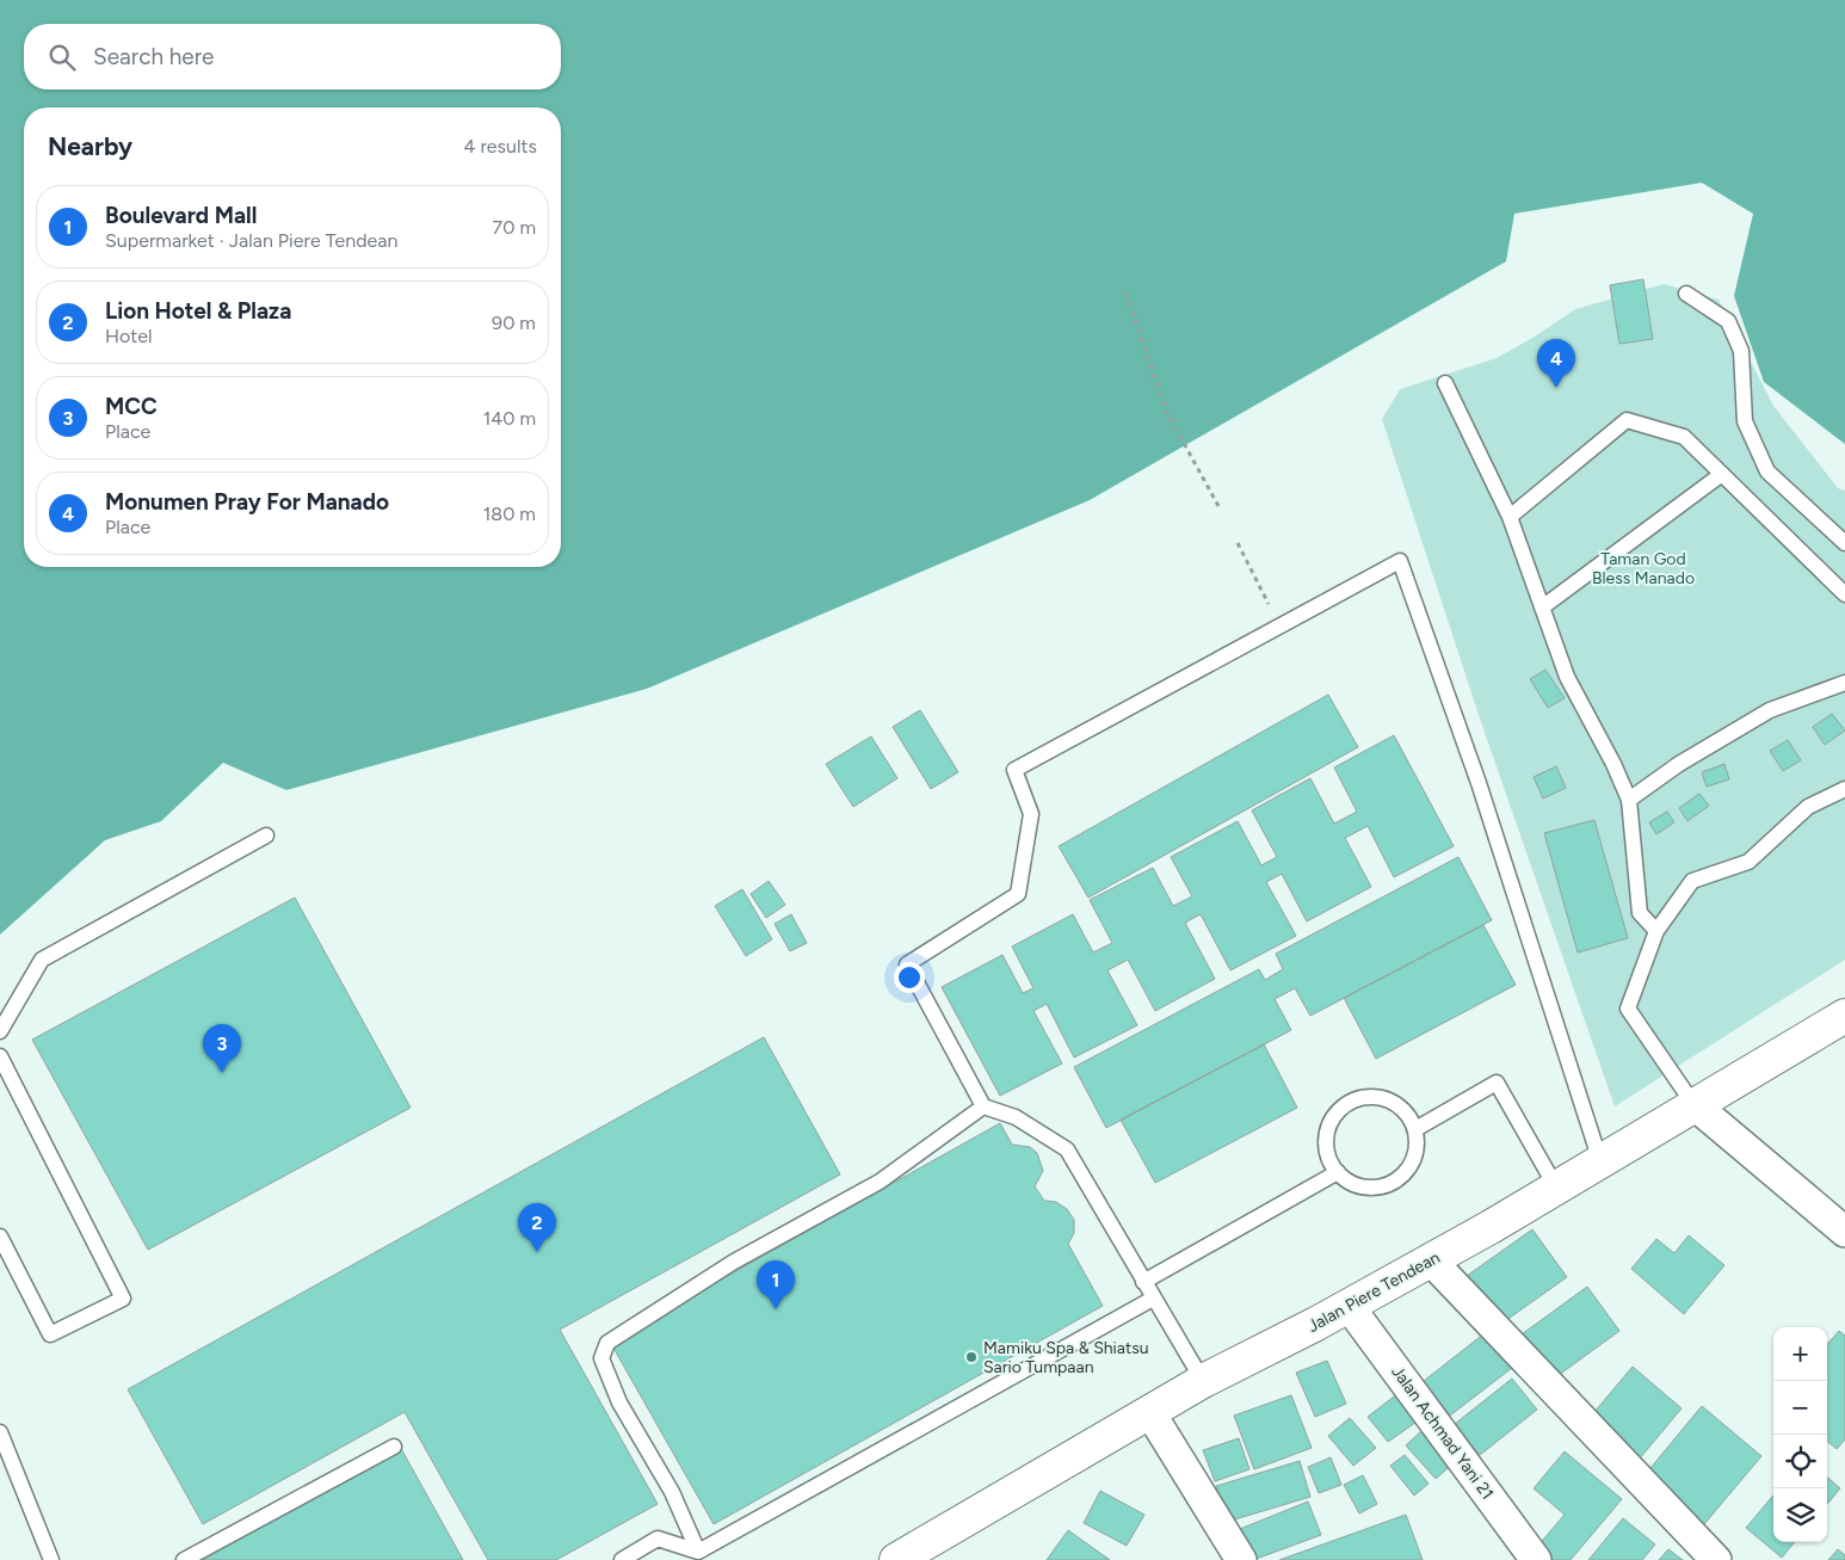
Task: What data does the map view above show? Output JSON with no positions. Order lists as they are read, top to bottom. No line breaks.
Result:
{"streets":{"highway":["Jalan Piere Tendean"],"street":["Jalan Achmad Yani 21"]},"crossings":[["Jalan Piere Tendean","Jalan Achmad Yani 21"]],"parks":["Taman God Bless Manado"],"places":["Mamiku Spa & Shiatsu Sario Tumpaan"],"page":{"search":"Search here","heading":["Nearby","4 results"],"list":[{"mark":"1","name":"Boulevard Mall","note":"Supermarket · Jalan Piere Tendean","value":"70 m"},{"mark":"2","name":"Lion Hotel & Plaza","note":"Hotel","value":"90 m"},{"mark":"3","name":"MCC","note":"Place","value":"140 m"},{"mark":"4","name":"Monumen Pray For Manado","note":"Place","value":"180 m"}],"pins":["4","3","2","1"],"map_buttons":["+","−"]}}
